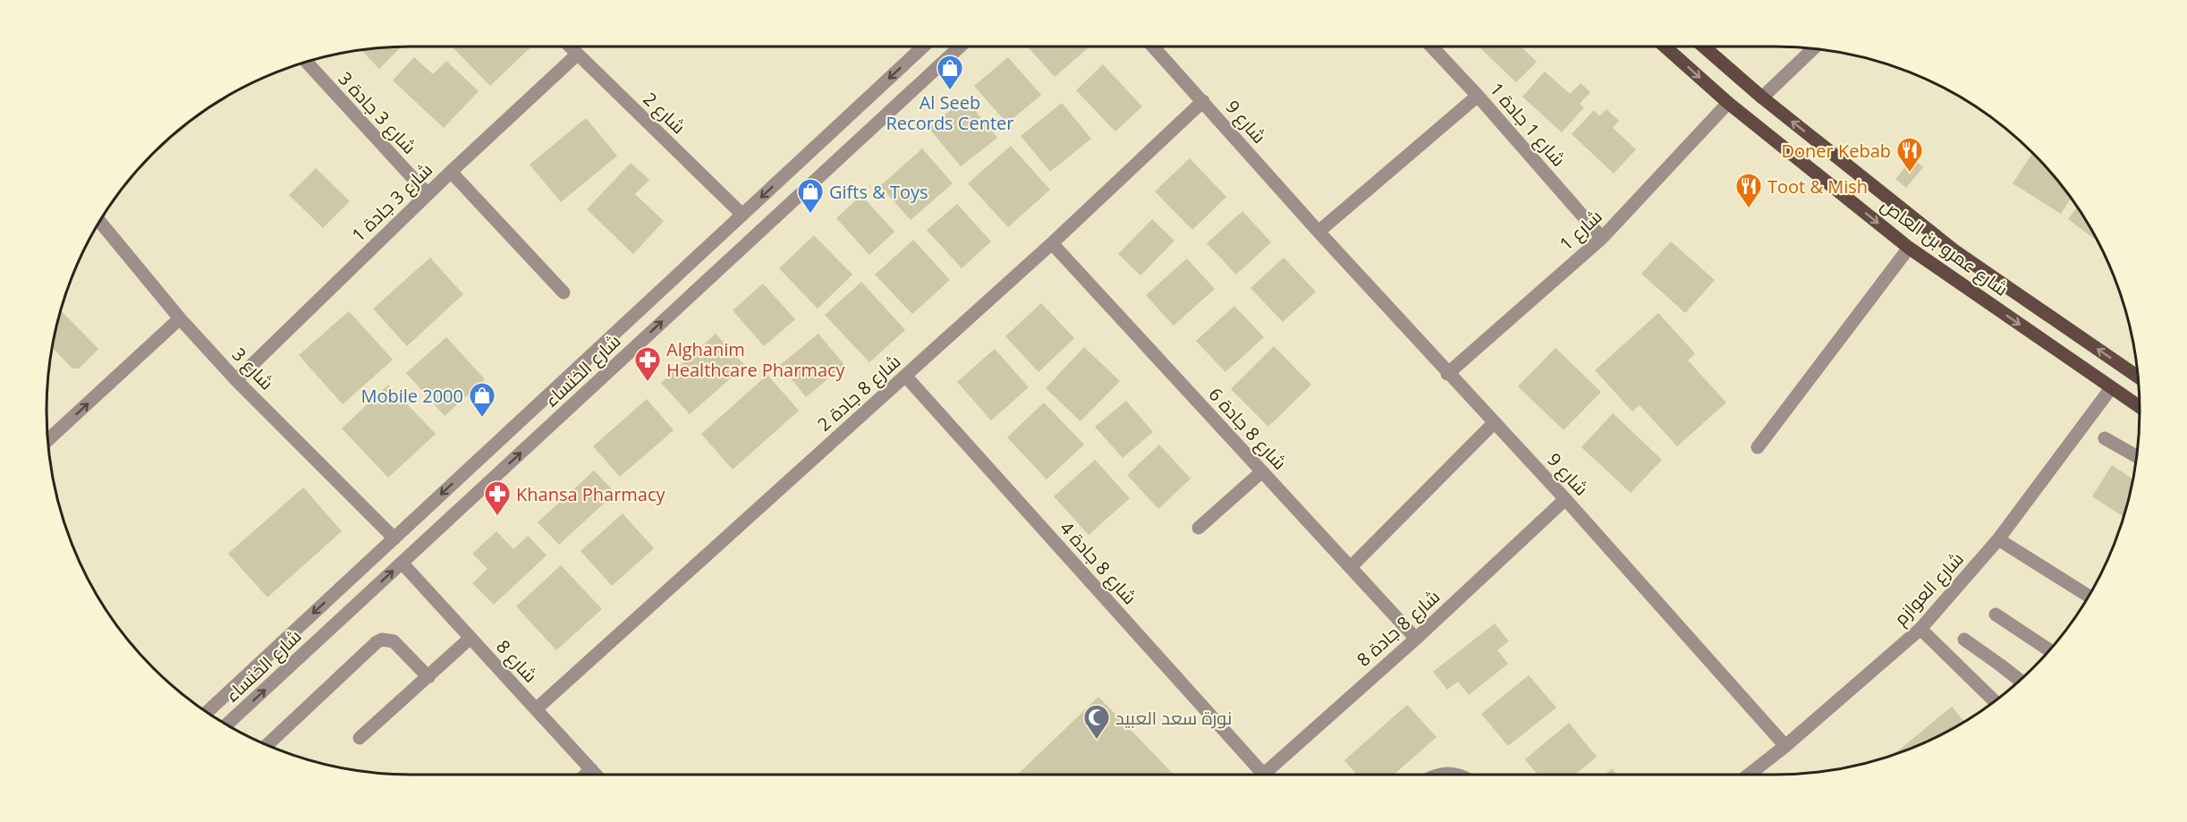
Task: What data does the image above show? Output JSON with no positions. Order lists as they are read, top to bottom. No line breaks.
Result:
{"streets":{"main road":["شارع عمرو بن العاص"],"street":["شارع 3 جادة 3","شارع 2","شارع 9","شارع 1 جادة 1","شارع 3 جادة 1","شارع 1","شارع 3","شارع الخنساء","شارع 8 جادة 2","شارع 8 جادة 6","شارع 8 جادة 4","شارع العوازم","شارع 8 جادة 8","شارع 8"]},"crossings":[["شارع 3 جادة 3","شارع 3 جادة 1"],["شارع 2","شارع 3 جادة 1"],["شارع 2","شارع الخنساء"],["شارع 9","شارع 1"],["شارع 9","شارع 8 جادة 2"],["شارع 9","شارع العوازم"],["شارع 9","شارع 8 جادة 8"],["شارع 1 جادة 1","شارع 1"],["شارع 3 جادة 1","شارع 3"],["شارع 1","شارع عمرو بن العاص"],["شارع عمرو بن العاص","شارع العوازم"],["شارع 3","شارع الخنساء"],["شارع الخنساء","شارع 8"],["شارع 8 جادة 2","شارع 8 جادة 6"],["شارع 8 جادة 2","شارع 8 جادة 4"],["شارع 8 جادة 2","شارع 8"],["شارع 8 جادة 6","شارع 8 جادة 8"]],"places":{"shop":["Al Seeb Records Center","Gifts & Toys","Mobile 2000"],"restaurant":["Doner Kebab","Toot & Mish"],"pharmacy":["Alghanim Healthcare Pharmacy","Khansa Pharmacy"],"mosque":["نورة سعد العبيد"]}}
